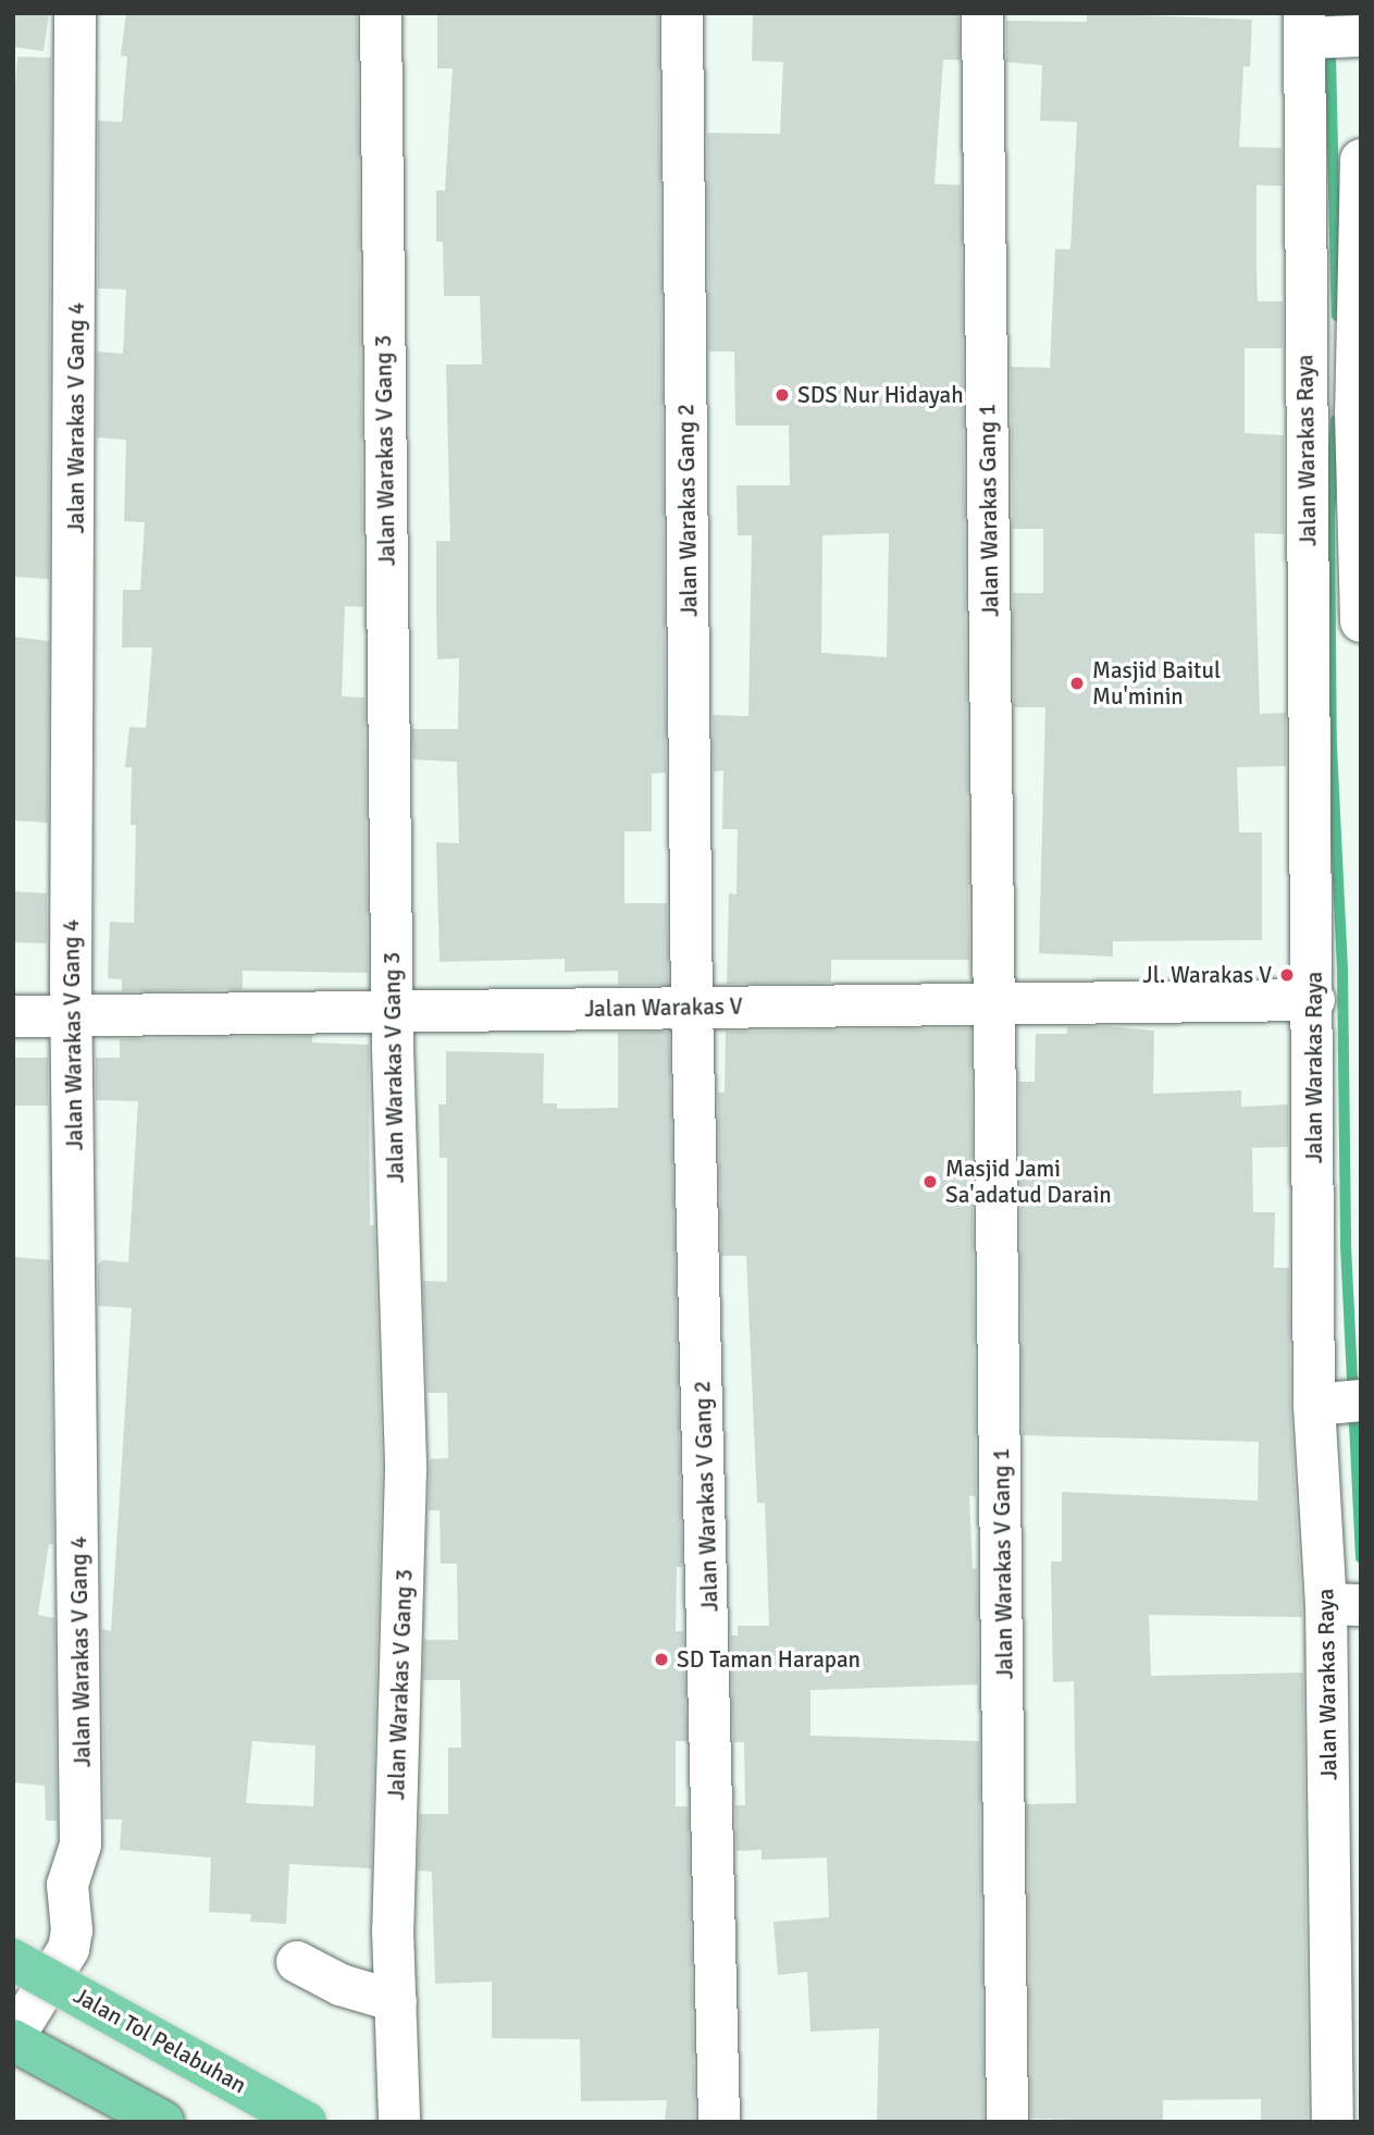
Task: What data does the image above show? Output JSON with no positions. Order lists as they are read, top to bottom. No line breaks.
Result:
{"streets":{"highway":["Jalan Tol Pelabuhan"],"street":["Jalan Warakas V Gang 4","Jalan Warakas V Gang 3","Jalan Warakas Raya","Jalan Warakas Gang 2","Jalan Warakas Gang 1","Jalan Warakas V","Jalan Warakas V Gang 2","Jalan Warakas V Gang 1"]},"crossings":[["Jalan Warakas V Gang 4","Jalan Warakas V"],["Jalan Warakas V Gang 3","Jalan Warakas V"],["Jalan Warakas Raya","Jalan Warakas V"],["Jalan Warakas Gang 2","Jalan Warakas V"],["Jalan Warakas Gang 2","Jalan Warakas V Gang 2"],["Jalan Warakas Gang 1","Jalan Warakas V"],["Jalan Warakas Gang 1","Jalan Warakas V Gang 1"],["Jalan Warakas V","Jalan Warakas V Gang 2"],["Jalan Warakas V","Jalan Warakas V Gang 1"]],"places":["SDS Nur Hidayah","Masjid Baitul Mu'minin","Jl. Warakas V","Masjid Jami Sa'adatud Darain","SD Taman Harapan"]}
